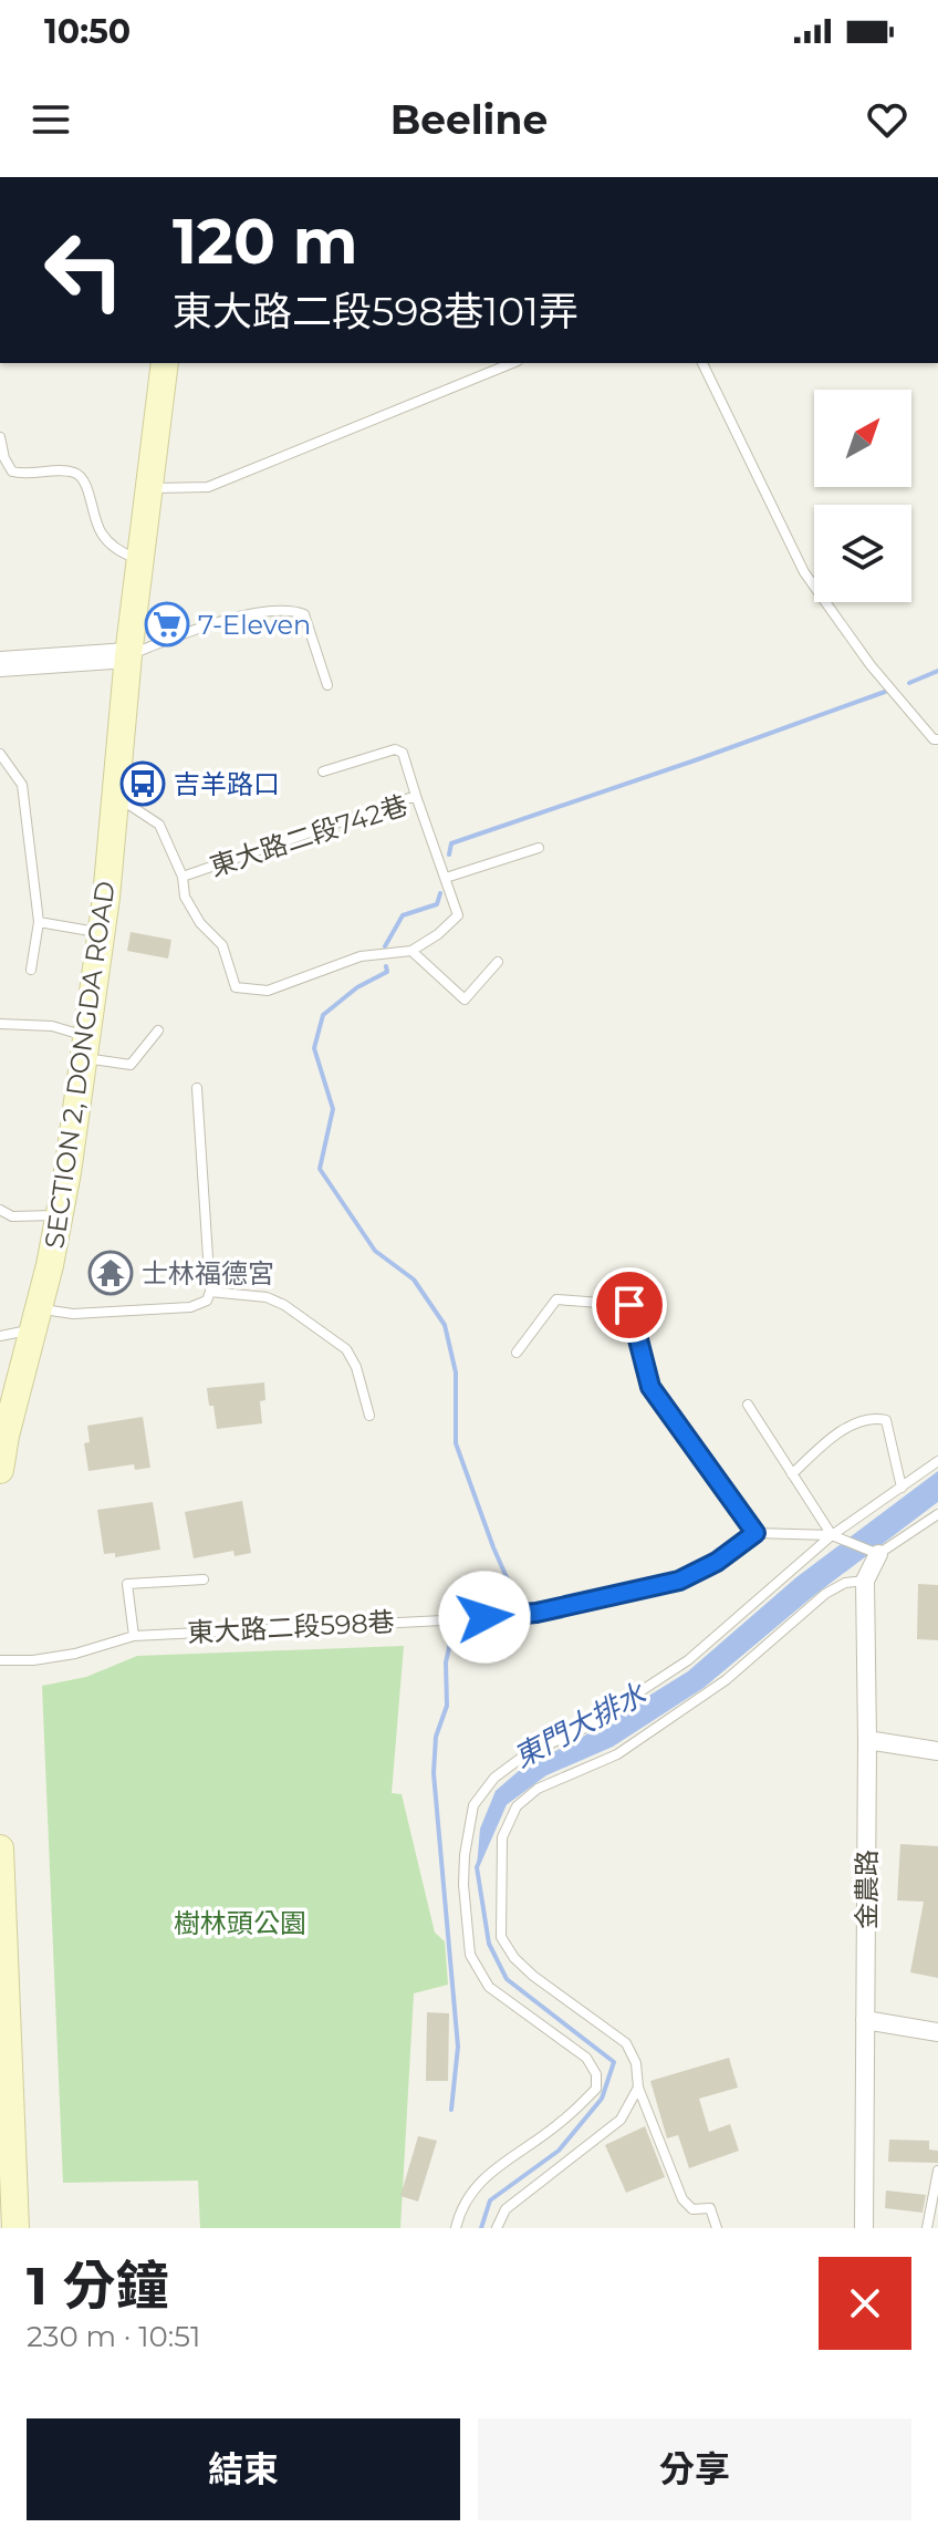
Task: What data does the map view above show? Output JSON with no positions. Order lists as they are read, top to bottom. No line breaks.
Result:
{"streets":{"main road":["SECTION 2, DONGDA ROAD"],"street":["金農路"],"lane":["東大路二段742巷","東大路二段598巷"]},"crossings":[["東大路二段742巷","SECTION 2, DONGDA ROAD"]],"water":["東門大排水"],"parks":["樹林頭公園"],"places":{"supermarket":["7-Eleven"],"bus stop":["吉羊路口"],"temple":["士林福德宮"]},"north":"top right","page":{"status":"10:50","header":"Beeline","turn":["120 m","東大路二段598巷101弄"],"heading":["1 分鐘","230 m · 10:51"],"buttons":["結束","分享"]}}
